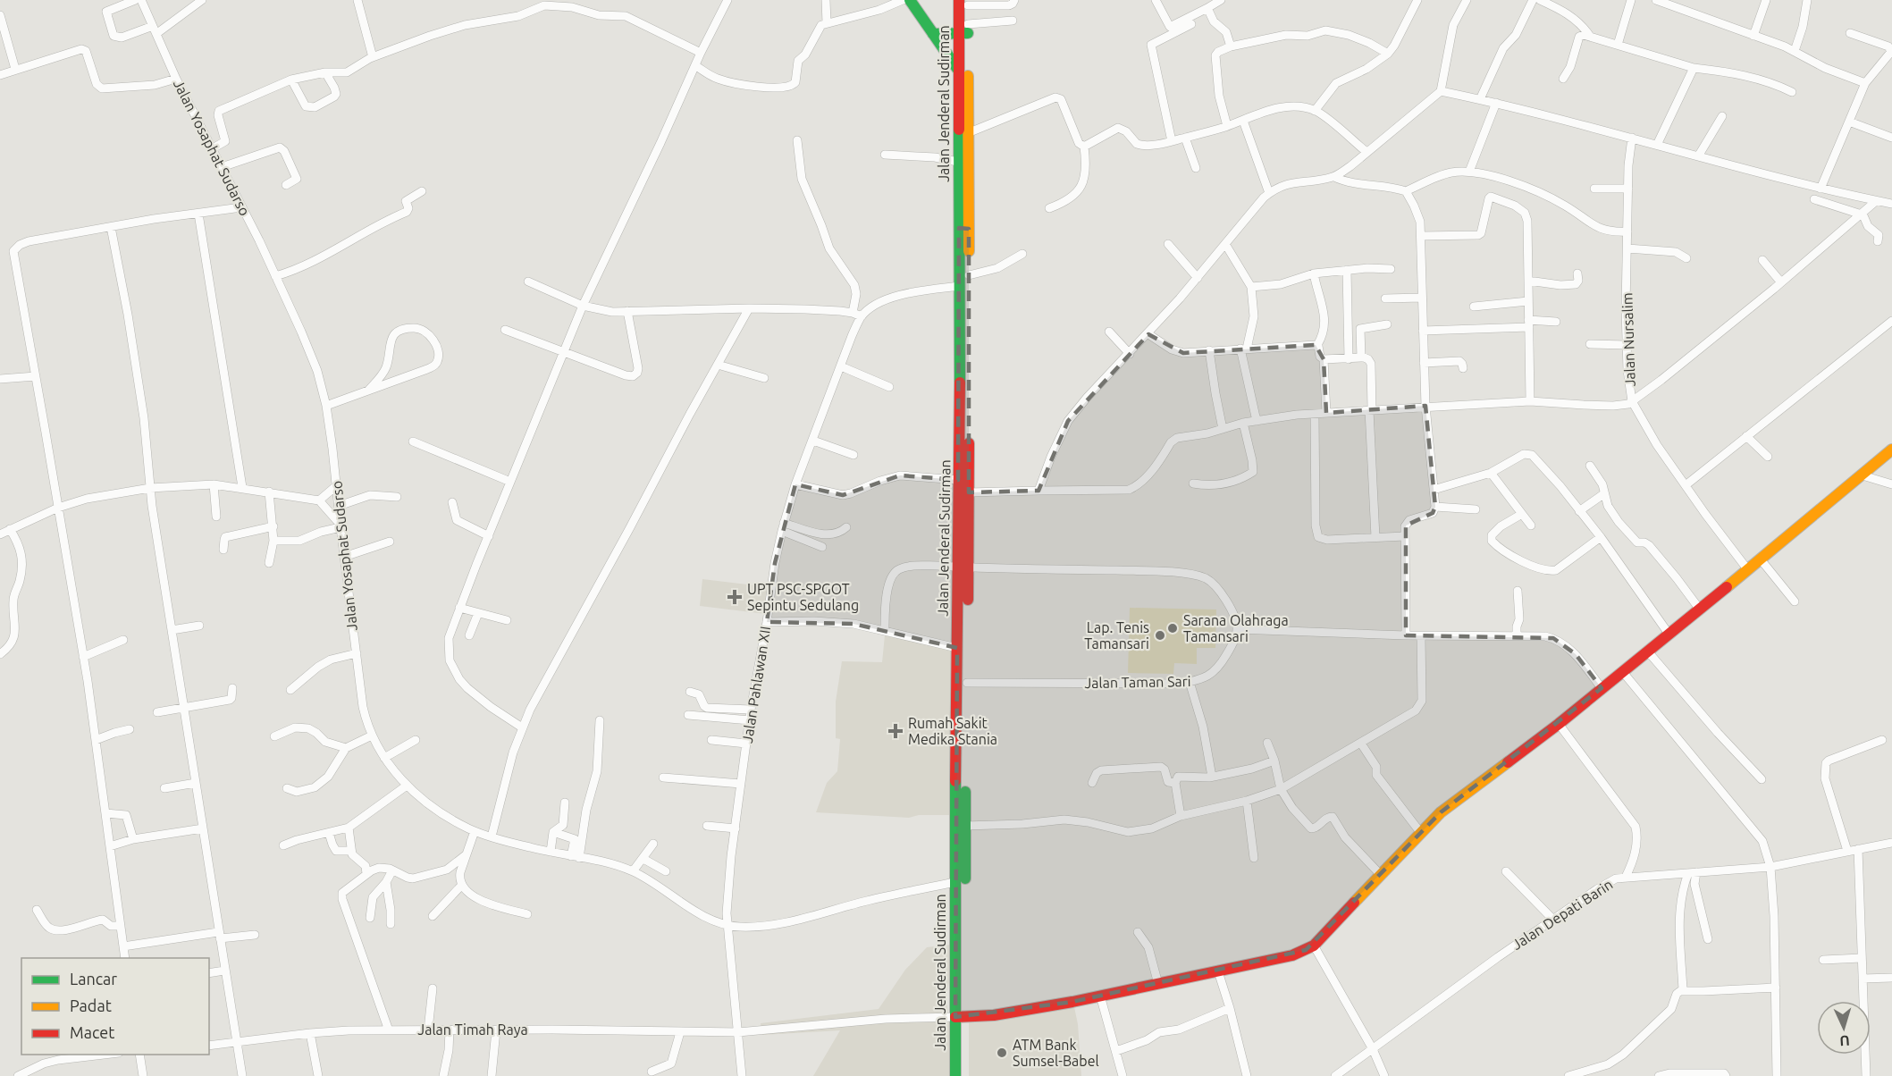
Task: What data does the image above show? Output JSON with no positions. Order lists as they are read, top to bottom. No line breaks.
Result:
{"streets":{"main road":["Jalan Jenderal Sudirman"],"street":["Jalan Yosaphat Sudarso","Jalan Nursalim","Jalan Taman Sari","Jalan Pahlawan XII","Jalan Depati Barin","Jalan Timah Raya"]},"crossings":[["Jalan Jenderal Sudirman","Jalan Taman Sari"],["Jalan Jenderal Sudirman","Jalan Pahlawan XII"],["Jalan Jenderal Sudirman","Jalan Timah Raya"],["Jalan Yosaphat Sudarso","Jalan Pahlawan XII"],["Jalan Pahlawan XII","Jalan Timah Raya"]],"places":{"health":["UPT PSC-SPGOT Sepintu Sedulang","Rumah Sakit Medika Stania"],"other":["Sarana Olahraga Tamansari","Lap. Tenis Tamansari","ATM Bank Sumsel-Babel"]},"legend":["Lancar","Padat","Macet"],"north":"bottom"}
